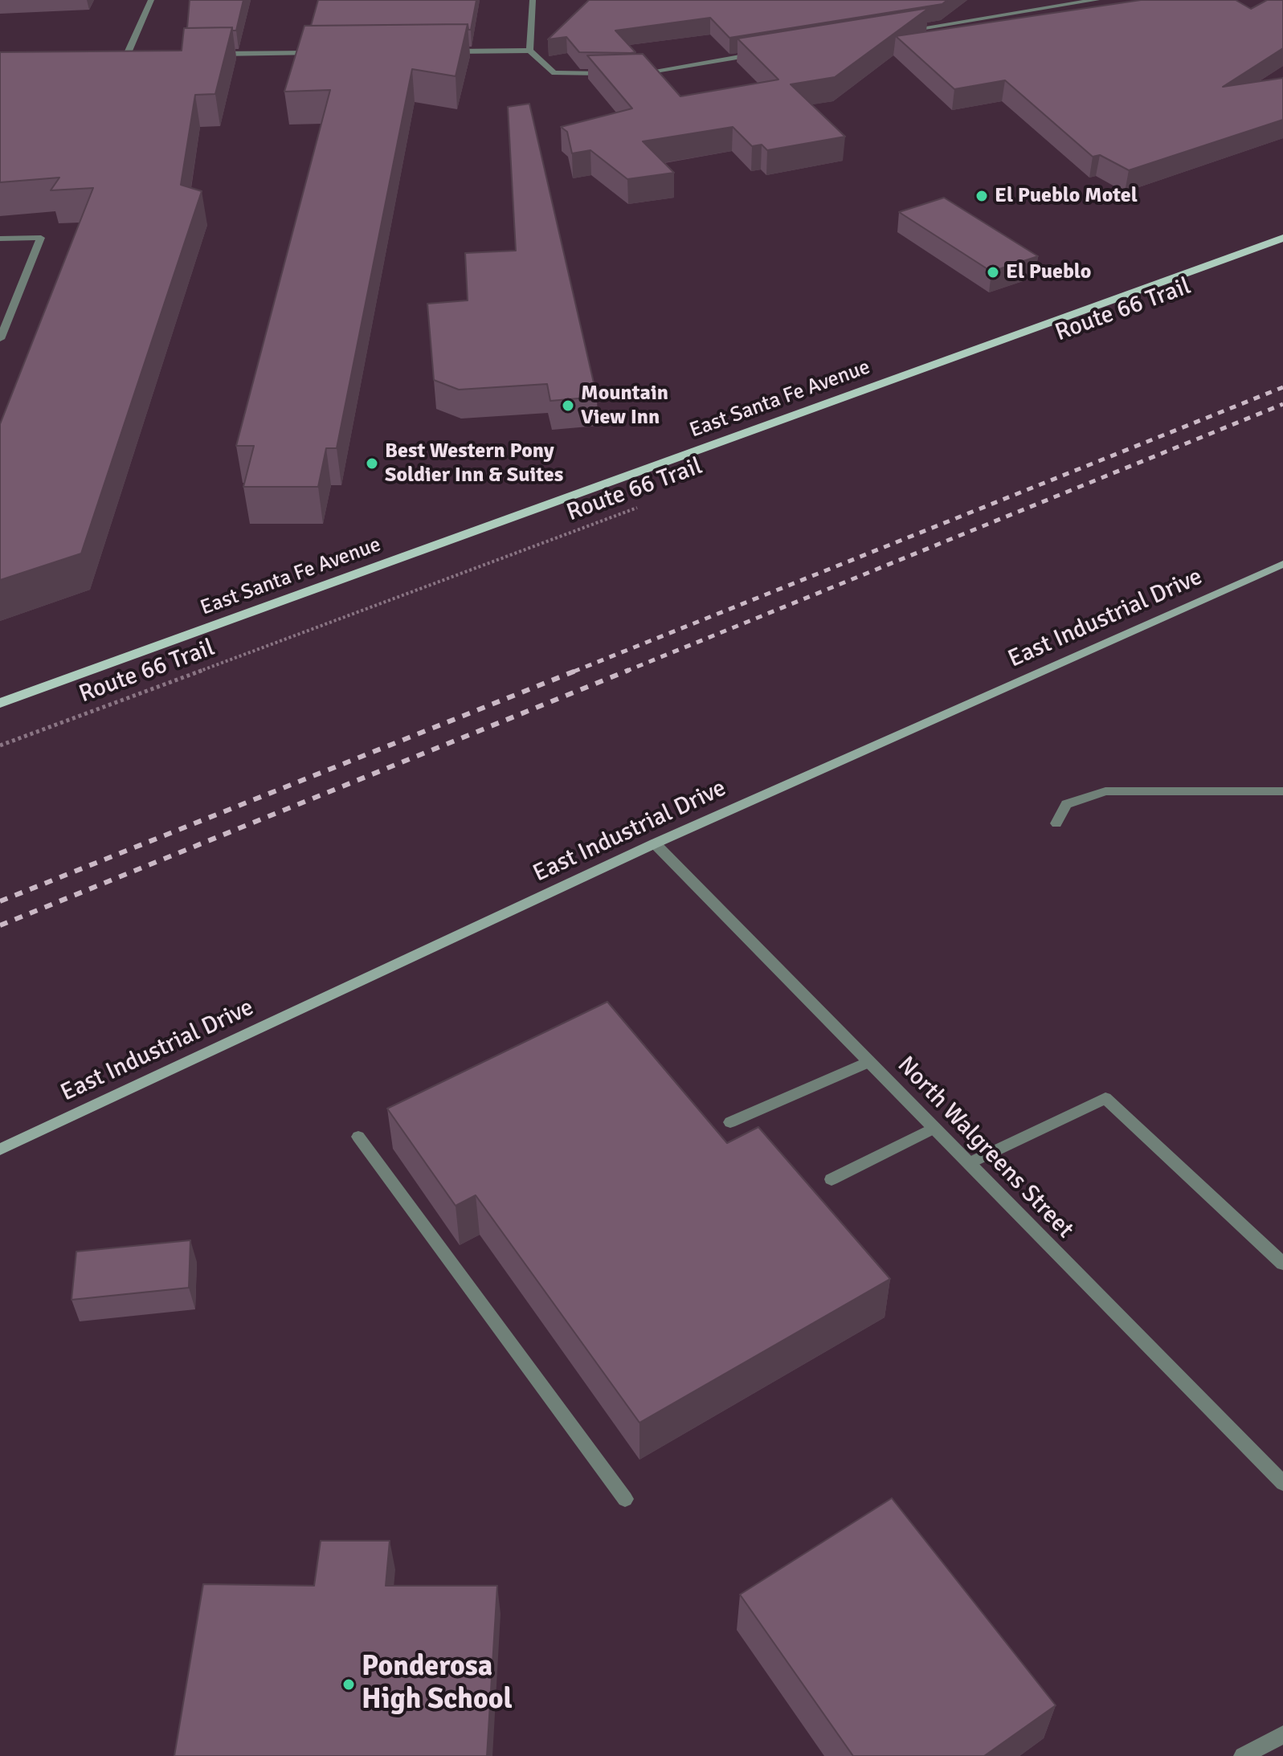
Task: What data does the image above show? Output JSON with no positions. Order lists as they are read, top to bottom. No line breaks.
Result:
{"streets":{"main road":["East Santa Fe Avenue"],"street":["East Industrial Drive","North Walgreens Street"],"path":["Route 66 Trail"]},"crossings":[["East Industrial Drive","North Walgreens Street"]],"places":["El Pueblo Motel","El Pueblo","Mountain View Inn","Best Western Pony Soldier Inn & Suites","Ponderosa High School"]}
